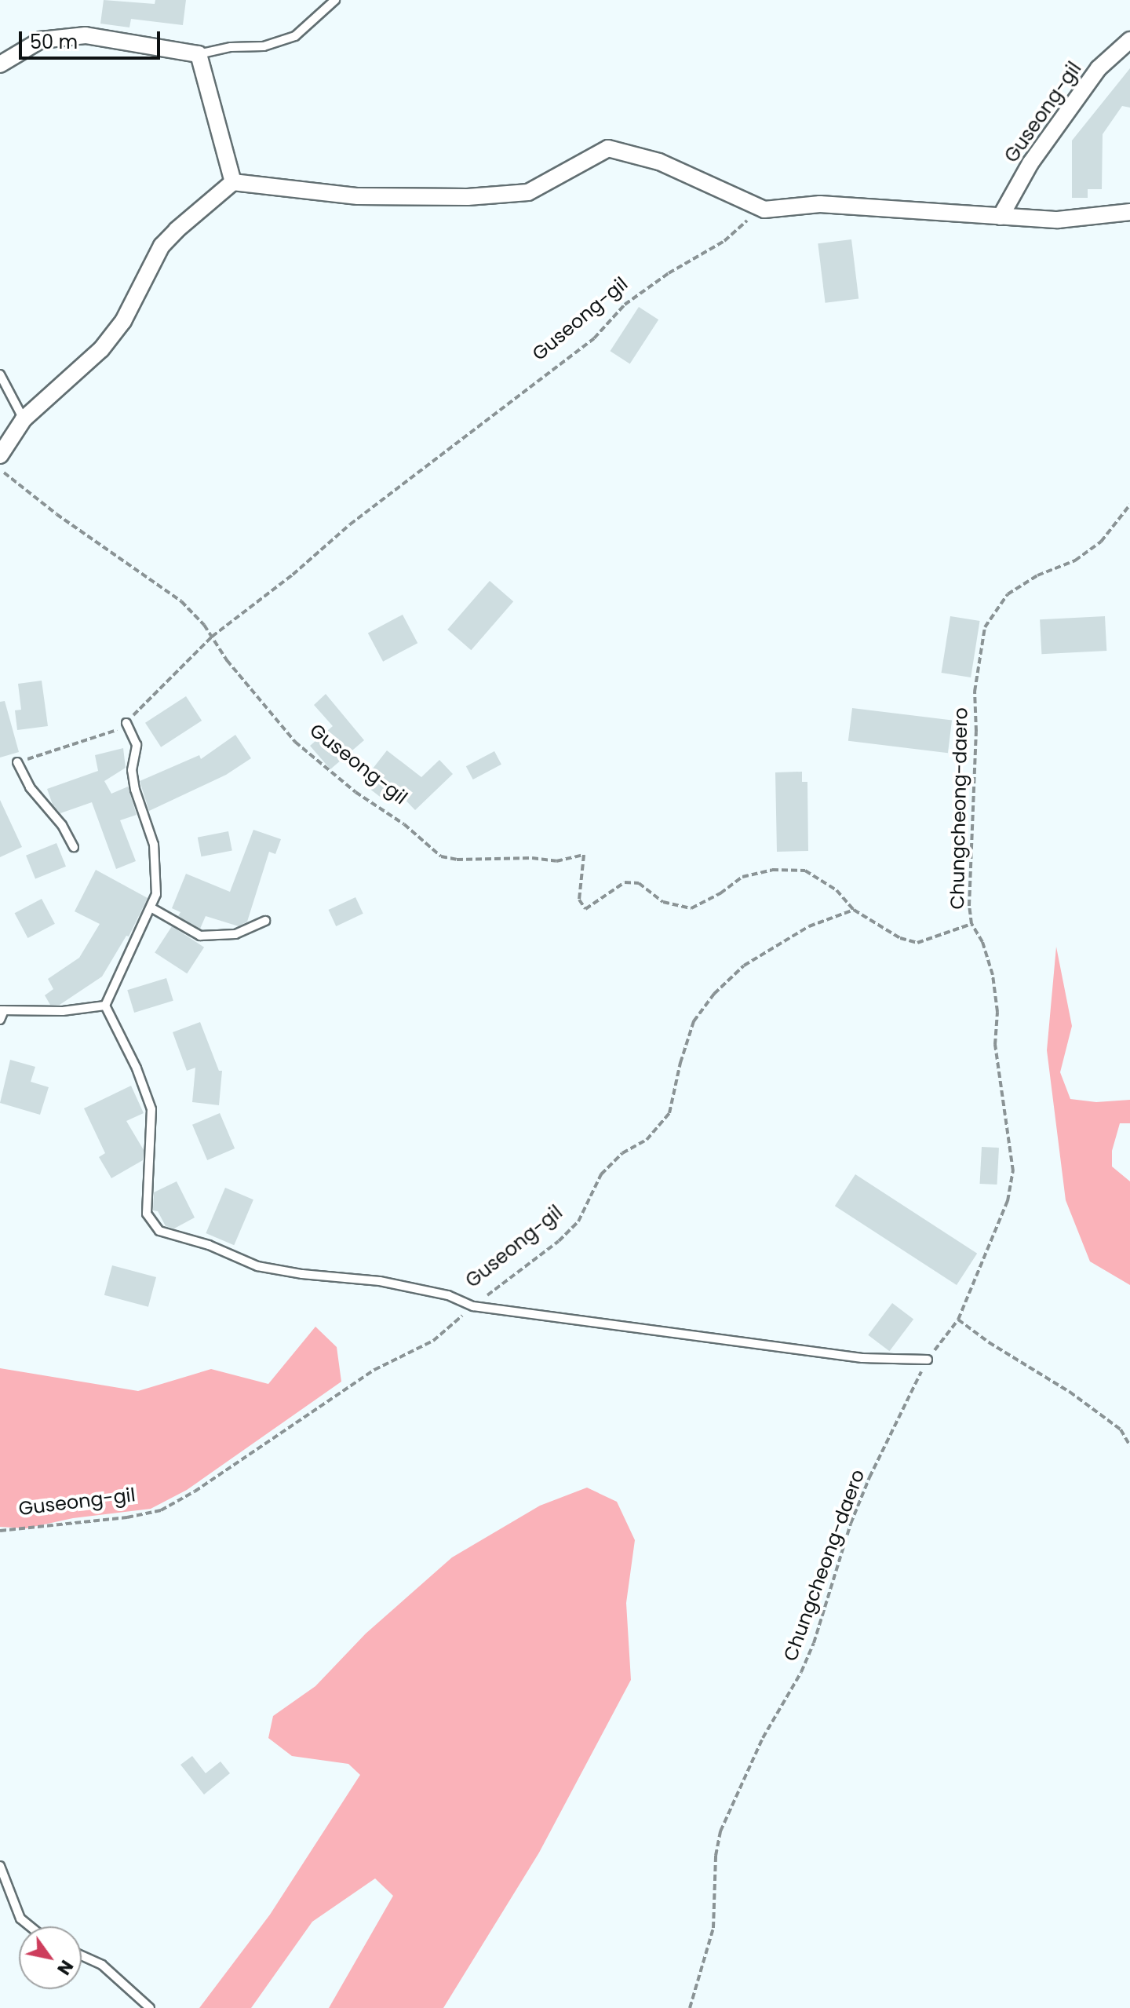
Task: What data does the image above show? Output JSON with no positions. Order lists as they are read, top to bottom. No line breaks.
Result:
{"streets":{"street":["Guseong-gil"],"path":["Chungcheong-daero"]},"crossings":[["Guseong-gil","Chungcheong-daero"]],"scale_bar":"50 m","north":"bottom right"}
